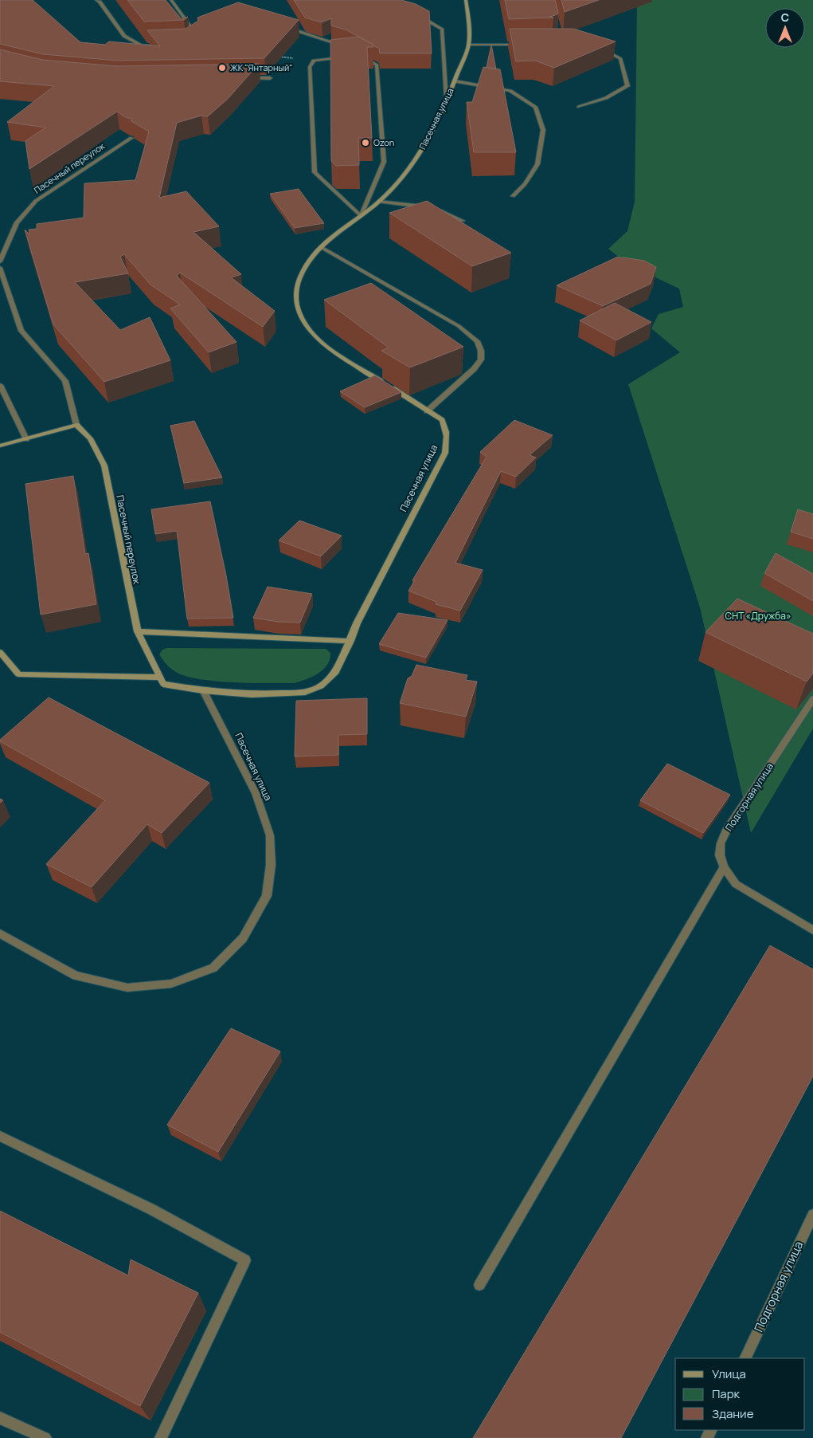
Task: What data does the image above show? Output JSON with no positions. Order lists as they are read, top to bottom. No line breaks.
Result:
{"streets":{"street":["Пасечная улица","Пасечный переулок","Подгорная улица"]},"crossings":[["Пасечная улица","Пасечный переулок"]],"parks":["СНТ «Дружба»"],"places":["ЖК \"Янтарный\"","Ozon"],"legend":["Улица","Парк","Здание"],"north":"top"}
